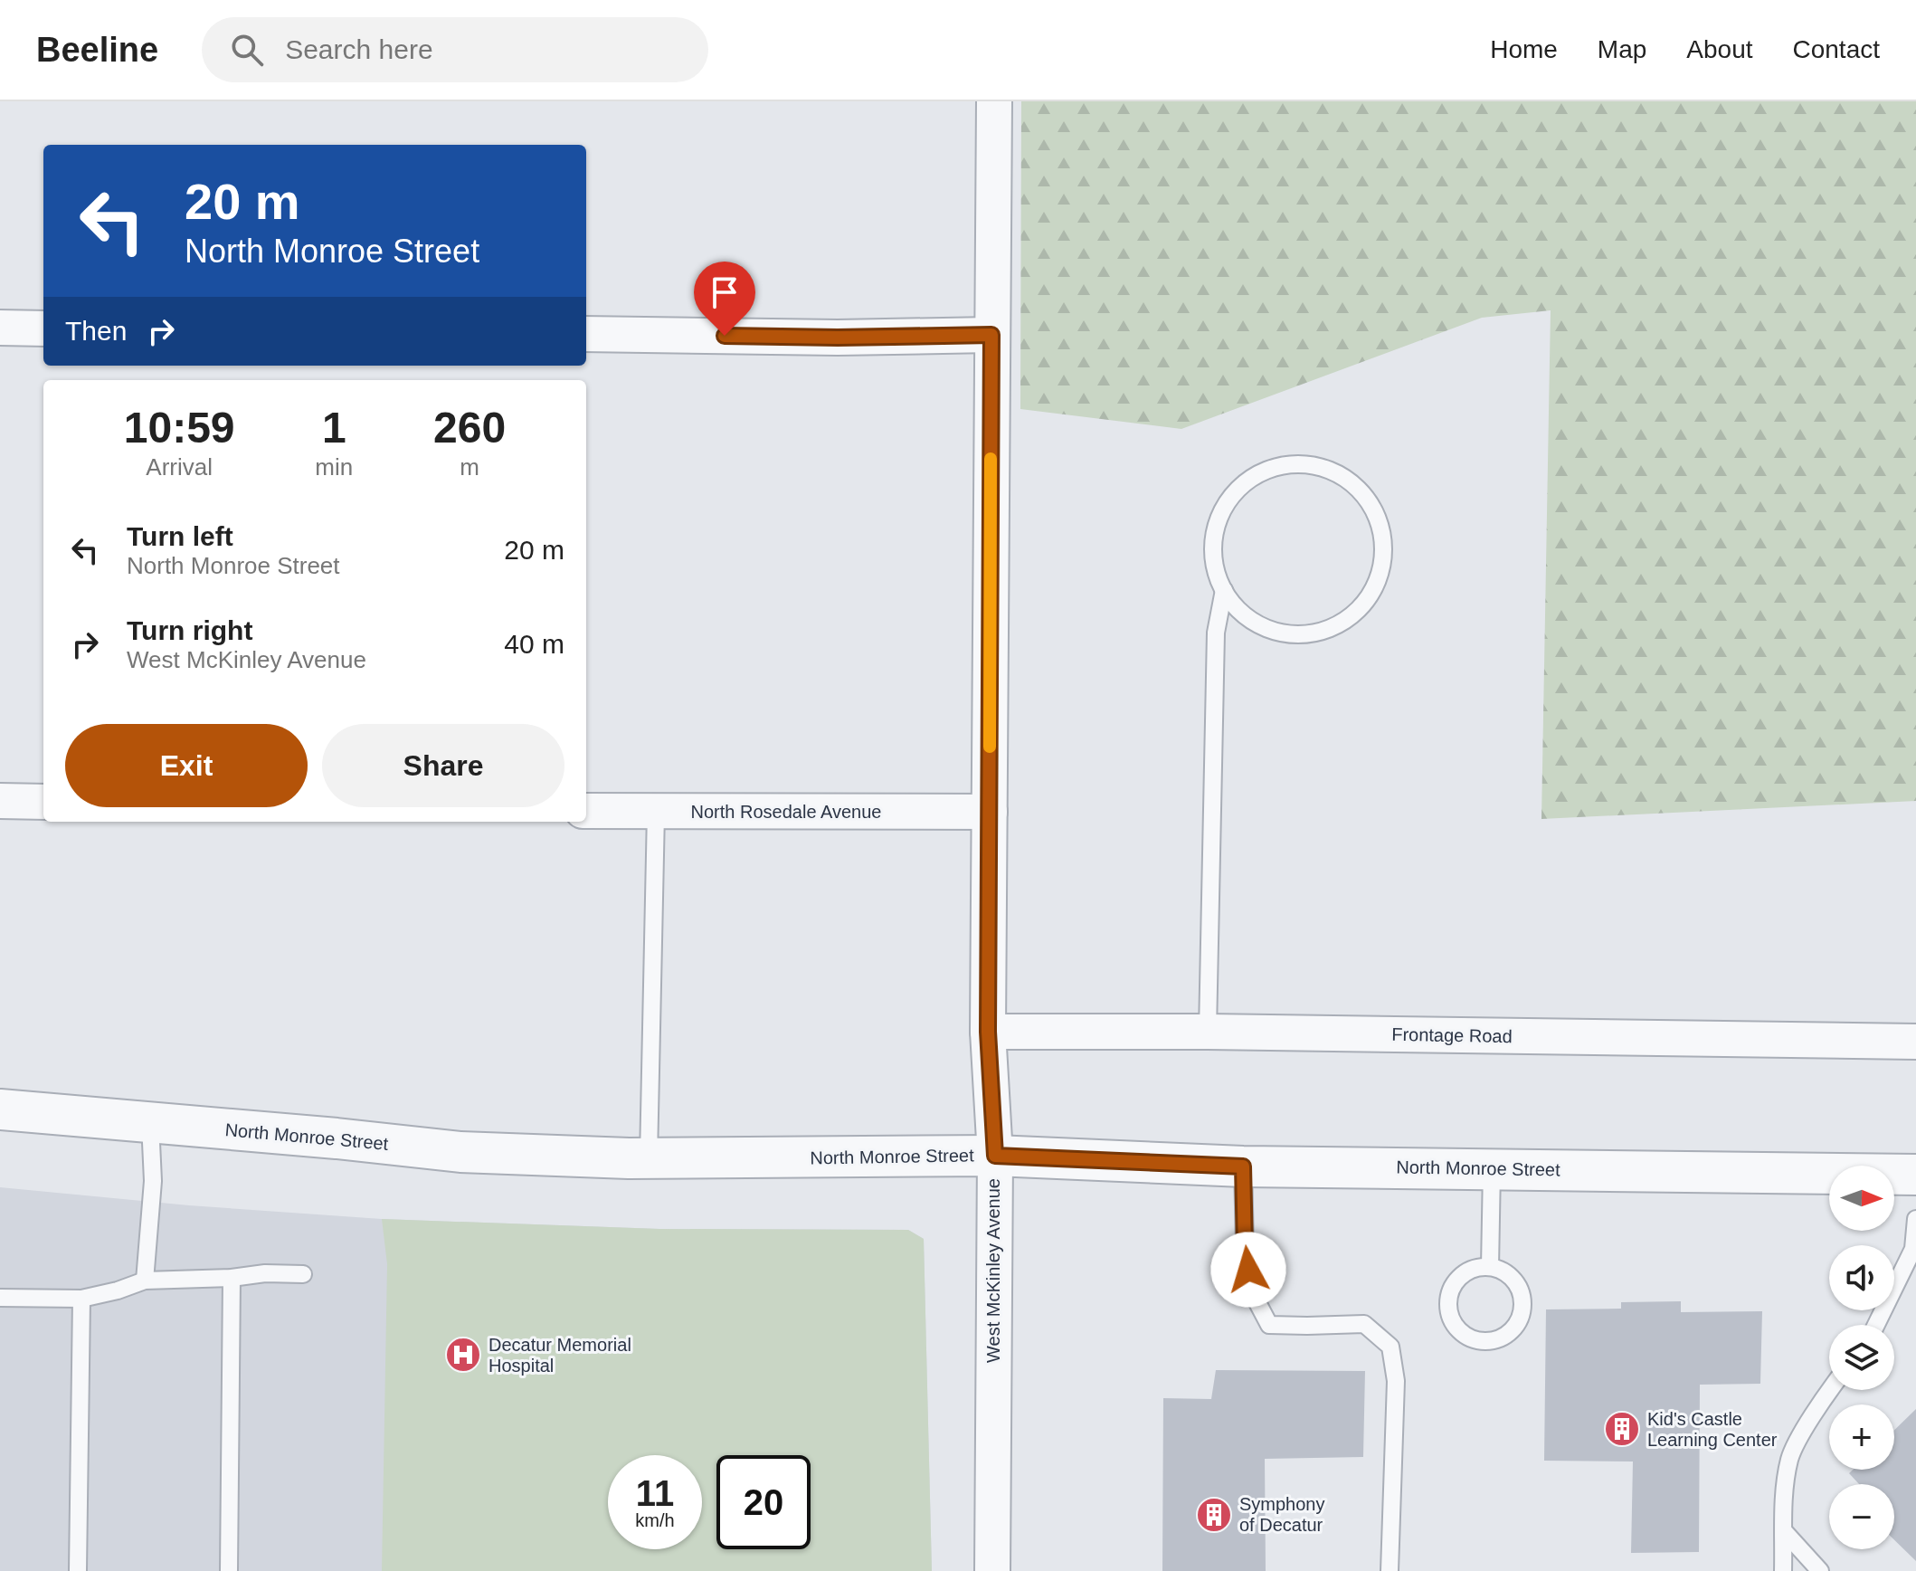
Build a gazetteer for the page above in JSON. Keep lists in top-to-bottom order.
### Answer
{
  "streets": {
    "street": [
      "North Rosedale Avenue",
      "Frontage Road",
      "North Monroe Street",
      "West McKinley Avenue"
    ]
  },
  "crossings": [
    ["North Rosedale Avenue", "West McKinley Avenue"],
    ["Frontage Road", "West McKinley Avenue"],
    ["North Monroe Street", "West McKinley Avenue"]
  ],
  "places": {
    "hospital": ["Decatur Memorial Hospital"],
    "building": ["Kid's Castle Learning Center", "Symphony of Decatur"]
  },
  "north": "right",
  "page": {
    "header": "Beeline",
    "search": "Search here",
    "nav": [
      "Home",
      "Map",
      "About",
      "Contact"
    ],
    "turn": ["20 m", "North Monroe Street"],
    "then": "Then",
    "eta": [
      "10:59",
      "Arrival",
      "1",
      "min",
      "260",
      "m"
    ],
    "list": [
      {
        "name": "Turn left",
        "note": "North Monroe Street",
        "value": "20 m"
      },
      {
        "name": "Turn right",
        "note": "West McKinley Avenue",
        "value": "40 m"
      }
    ],
    "buttons": ["Exit", "Share"],
    "map_buttons": ["+", "−"],
    "speed": "11 km/h",
    "limit": "20"
  }
}
